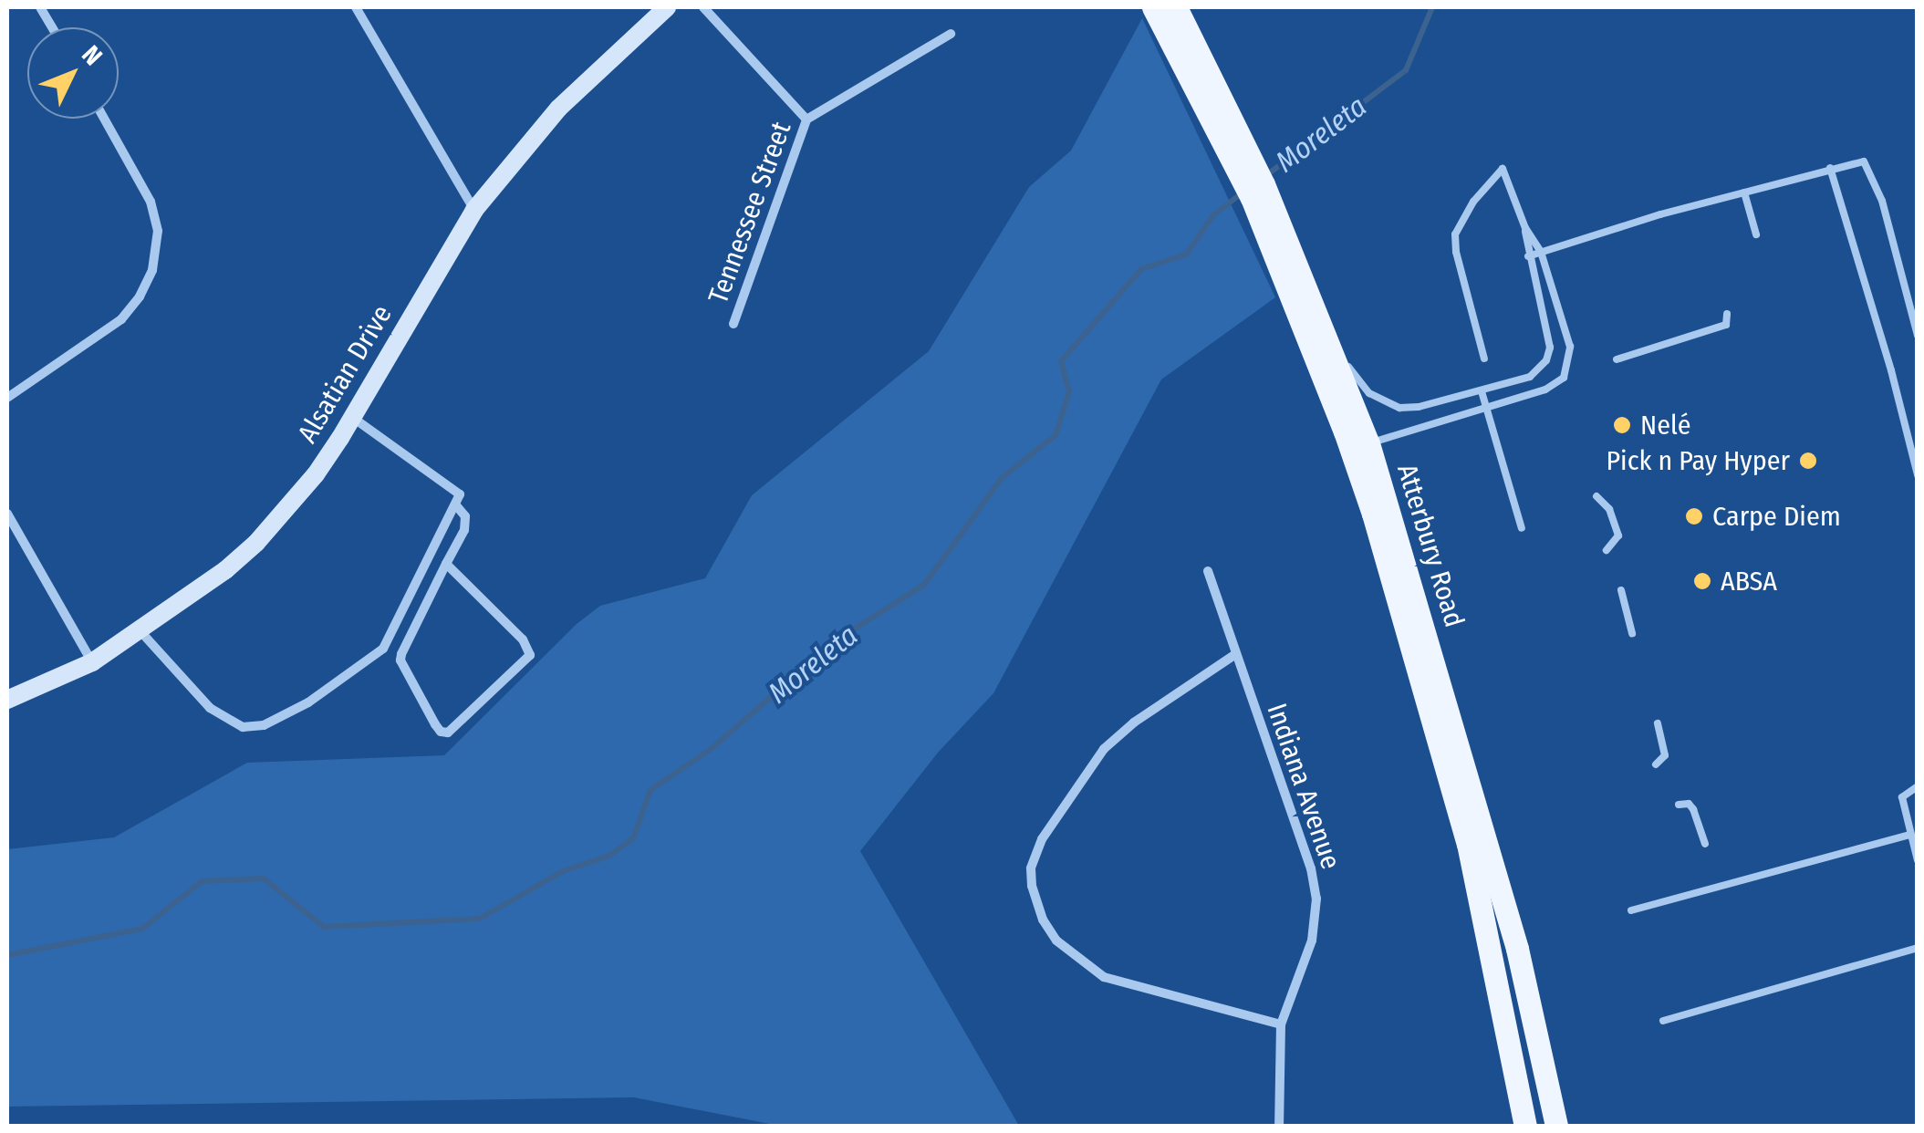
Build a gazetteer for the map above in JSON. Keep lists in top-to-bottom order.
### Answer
{
  "streets": {
    "main road": ["Atterbury Road"],
    "street": ["Tennessee Street", "Alsatian Drive", "Indiana Avenue"]
  },
  "water": ["Moreleta"],
  "places": [
    "Nelé",
    "Pick n Pay Hyper",
    "Carpe Diem",
    "ABSA"
  ],
  "north": "top right"
}
